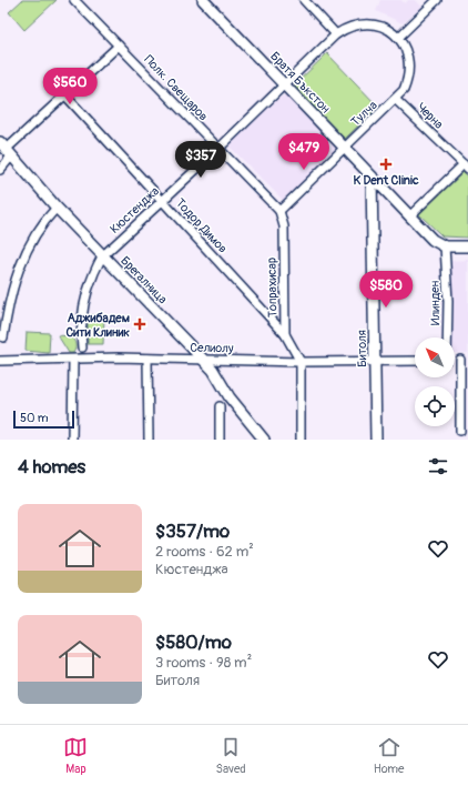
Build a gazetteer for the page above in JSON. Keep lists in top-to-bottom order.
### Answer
{
  "streets": {
    "street": [
      "Братя Бъкстон",
      "Полк. Свещаров",
      "Тулча",
      "Черна",
      "Кюстенджа",
      "Тодор Димов",
      "Брегалница",
      "Топрахисар",
      "Илинден",
      "Селиолу",
      "Битоля"
    ]
  },
  "crossings": [
    ["Братя Бъкстон", "Тулча"],
    ["Братя Бъкстон", "Черна"],
    ["Братя Бъкстон", "Кюстенджа"],
    ["Братя Бъкстон", "Илинден"],
    ["Братя Бъкстон", "Битоля"],
    ["Полк. Свещаров", "Тулча"],
    ["Полк. Свещаров", "Кюстенджа"],
    ["Полк. Свещаров", "Топрахисар"],
    ["Тулча", "Черна"],
    ["Тулча", "Кюстенджа"],
    ["Тулча", "Топрахисар"],
    ["Черна", "Кюстенджа"],
    ["Кюстенджа", "Тодор Димов"],
    ["Кюстенджа", "Брегалница"],
    ["Тодор Димов", "Топрахисар"],
    ["Брегалница", "Селиолу"],
    ["Топрахисар", "Селиолу"],
    ["Селиолу", "Битоля"]
  ],
  "places": {
    "health": ["K Dent Clinic", "Аджибадем Сити Клиник"]
  },
  "scale_bar": "50 m",
  "north": "top left",
  "page": {
    "price": [
      "$560",
      "$479",
      "$357",
      "$580"
    ],
    "scale": "50 m",
    "heading": "4 homes",
    "list": [
      {
        "name": "$357/mo",
        "note": "2 rooms · 62 m² · Кюстенджа"
      },
      {
        "name": "$580/mo",
        "note": "3 rooms · 98 m² · Битоля"
      }
    ],
    "tabs": ["Map", "Saved", "Home"]
  }
}
